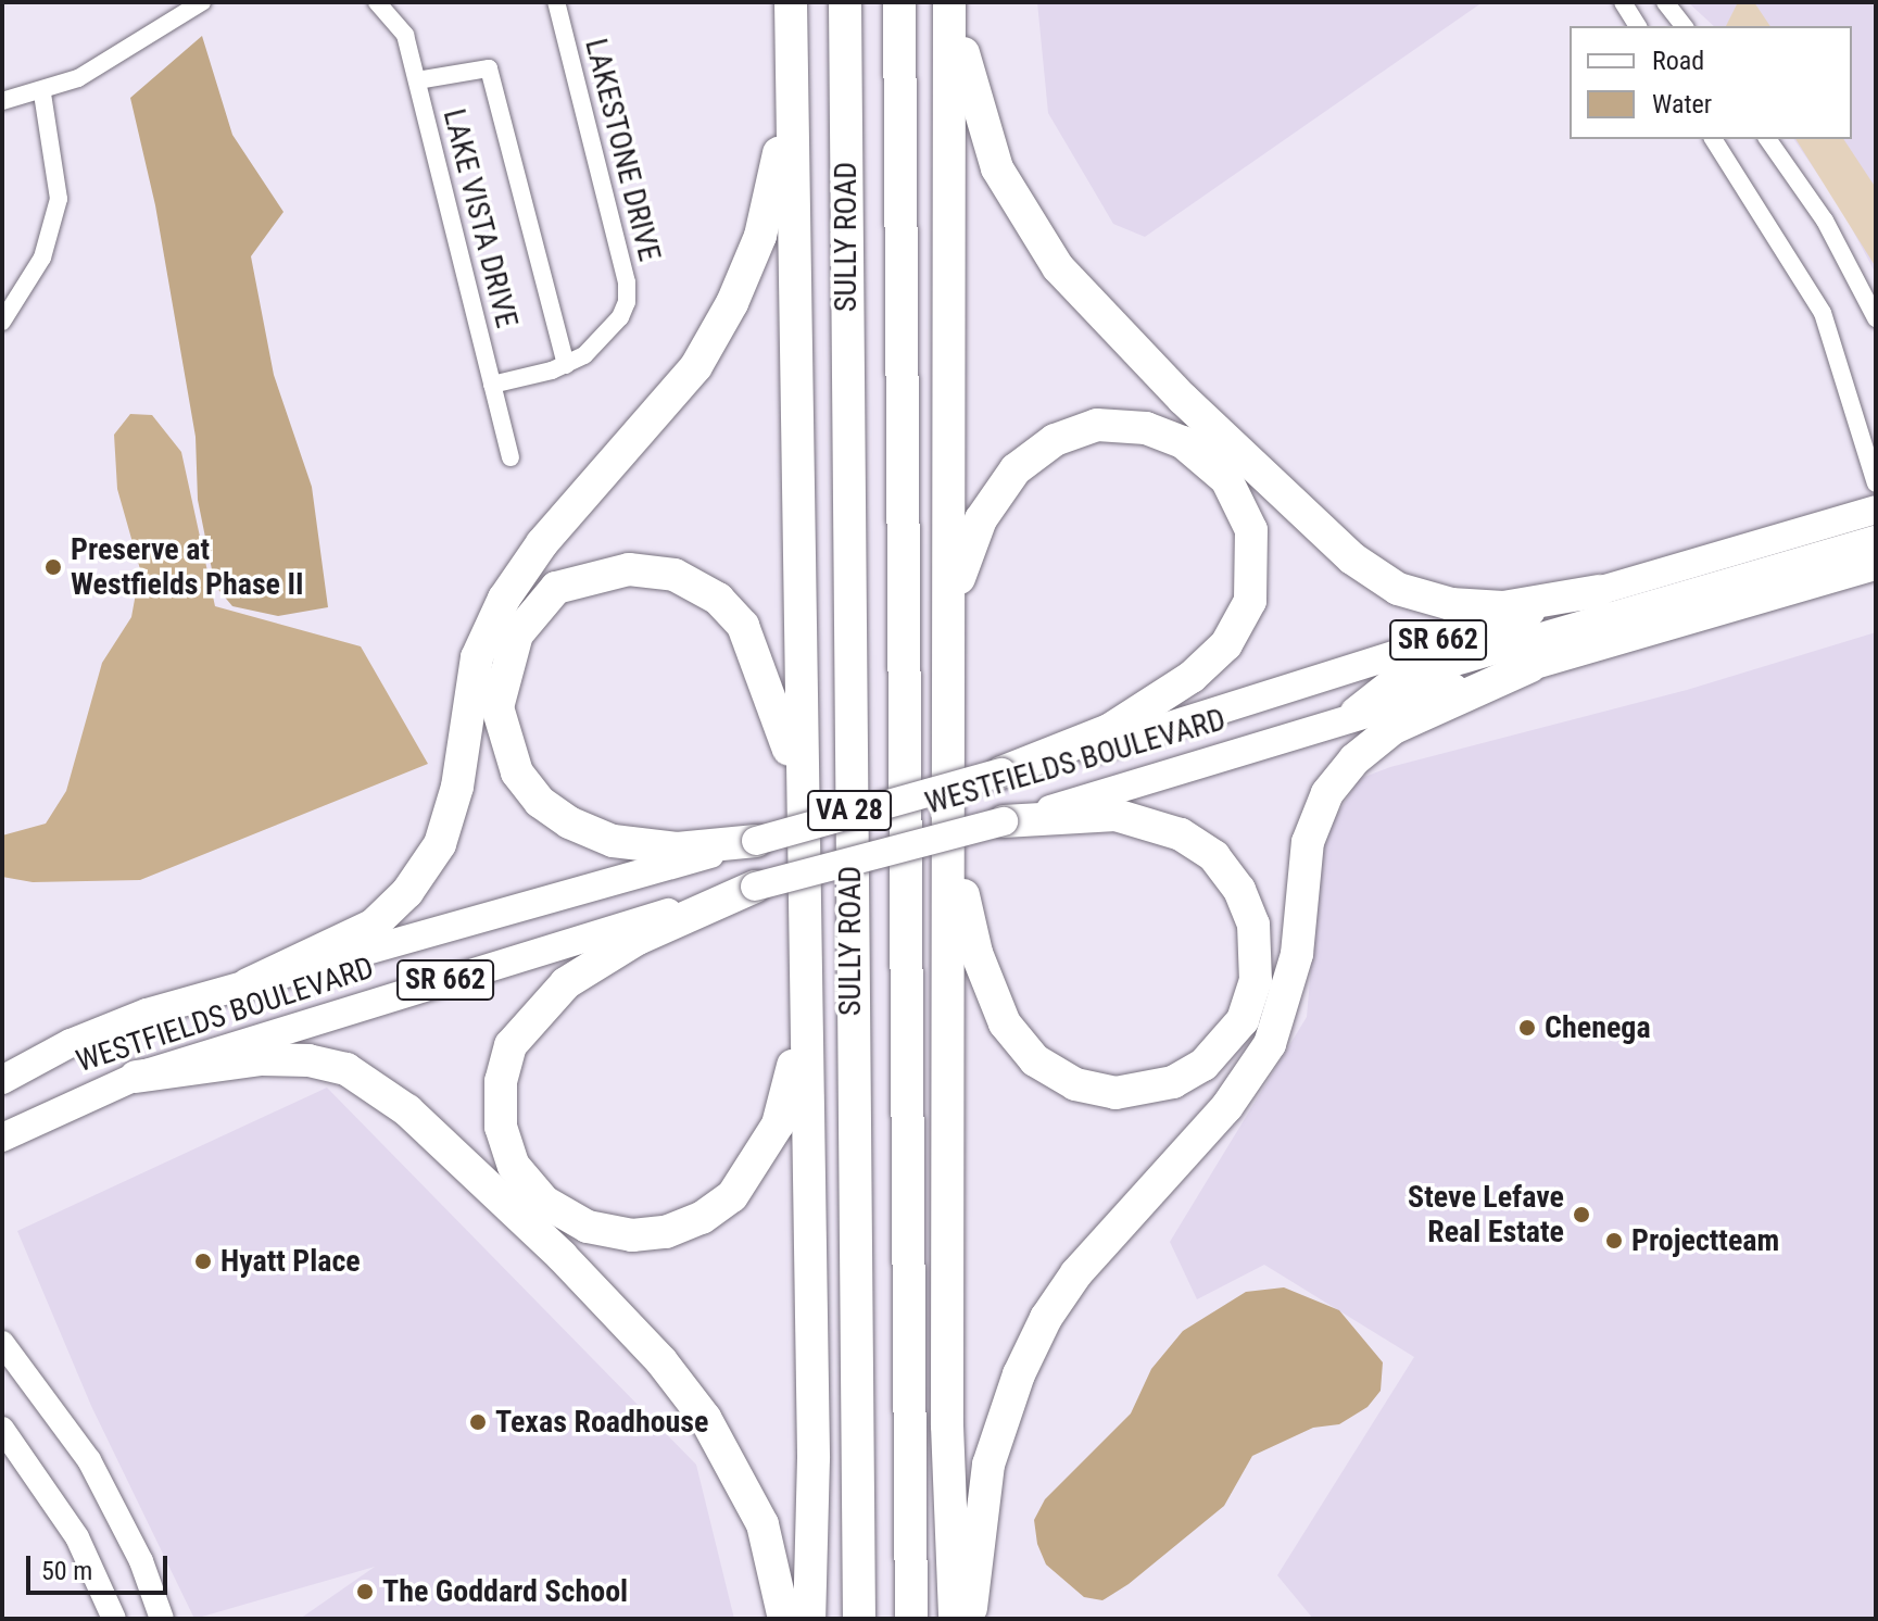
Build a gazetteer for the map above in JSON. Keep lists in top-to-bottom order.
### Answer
{
  "streets": {
    "highway": ["SULLY ROAD", "VA 28"],
    "main road": ["SR 662", "WESTFIELDS BOULEVARD"],
    "street": ["LAKESTONE DRIVE", "LAKE VISTA DRIVE"]
  },
  "crossings": [
    ["LAKESTONE DRIVE", "LAKE VISTA DRIVE"]
  ],
  "places": [
    "Preserve at Westfields Phase II",
    "Chenega",
    "Steve Lefave Real Estate",
    "Projectteam",
    "Hyatt Place",
    "Texas Roadhouse",
    "The Goddard School"
  ],
  "legend": ["Road", "Water"],
  "scale_bar": "50 m"
}
